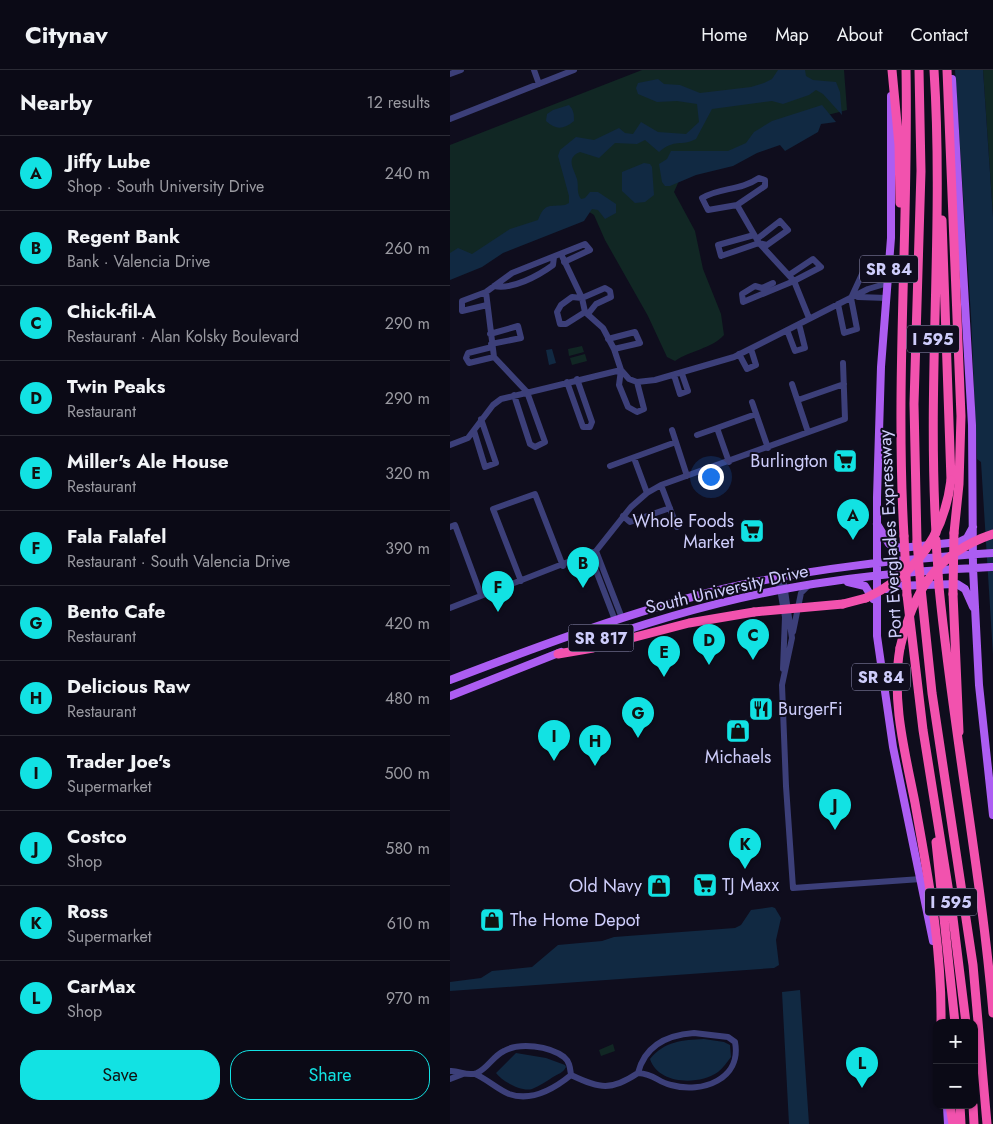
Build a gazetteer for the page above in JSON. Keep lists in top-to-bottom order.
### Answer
{
  "streets": {
    "highway": ["I 595", "Port Everglades Expressway"],
    "main road": ["SR 84", "South University Drive", "SR 817"]
  },
  "crossings": [
    ["SR 84", "South University Drive"]
  ],
  "places": {
    "supermarket": ["Burlington", "Whole Foods Market", "TJ Maxx"],
    "restaurant": ["BurgerFi"],
    "shop": ["Michaels", "Old Navy", "The Home Depot"]
  },
  "page": {
    "header": "Citynav",
    "nav": [
      "Home",
      "Map",
      "About",
      "Contact"
    ],
    "heading": ["Nearby", "12 results"],
    "list": [
      {
        "mark": "A",
        "name": "Jiffy Lube",
        "note": "Shop · South University Drive",
        "value": "240 m"
      },
      {
        "mark": "B",
        "name": "Regent Bank",
        "note": "Bank · Valencia Drive",
        "value": "260 m"
      },
      {
        "mark": "C",
        "name": "Chick-fil-A",
        "note": "Restaurant · Alan Kolsky Boulevard",
        "value": "290 m"
      },
      {
        "mark": "D",
        "name": "Twin Peaks",
        "note": "Restaurant",
        "value": "290 m"
      },
      {
        "mark": "E",
        "name": "Miller's Ale House",
        "note": "Restaurant",
        "value": "320 m"
      },
      {
        "mark": "F",
        "name": "Fala Falafel",
        "note": "Restaurant · South Valencia Drive",
        "value": "390 m"
      },
      {
        "mark": "G",
        "name": "Bento Cafe",
        "note": "Restaurant",
        "value": "420 m"
      },
      {
        "mark": "H",
        "name": "Delicious Raw",
        "note": "Restaurant",
        "value": "480 m"
      },
      {
        "mark": "I",
        "name": "Trader Joe's",
        "note": "Supermarket",
        "value": "500 m"
      },
      {
        "mark": "J",
        "name": "Costco",
        "note": "Shop",
        "value": "580 m"
      },
      {
        "mark": "K",
        "name": "Ross",
        "note": "Supermarket",
        "value": "610 m"
      },
      {
        "mark": "L",
        "name": "CarMax",
        "note": "Shop",
        "value": "970 m"
      }
    ],
    "pins": [
      "A",
      "B",
      "F",
      "C",
      "D",
      "E",
      "G",
      "I",
      "H",
      "J",
      "K",
      "L"
    ],
    "map_buttons": ["+", "−"],
    "buttons": ["Save", "Share"]
  }
}
